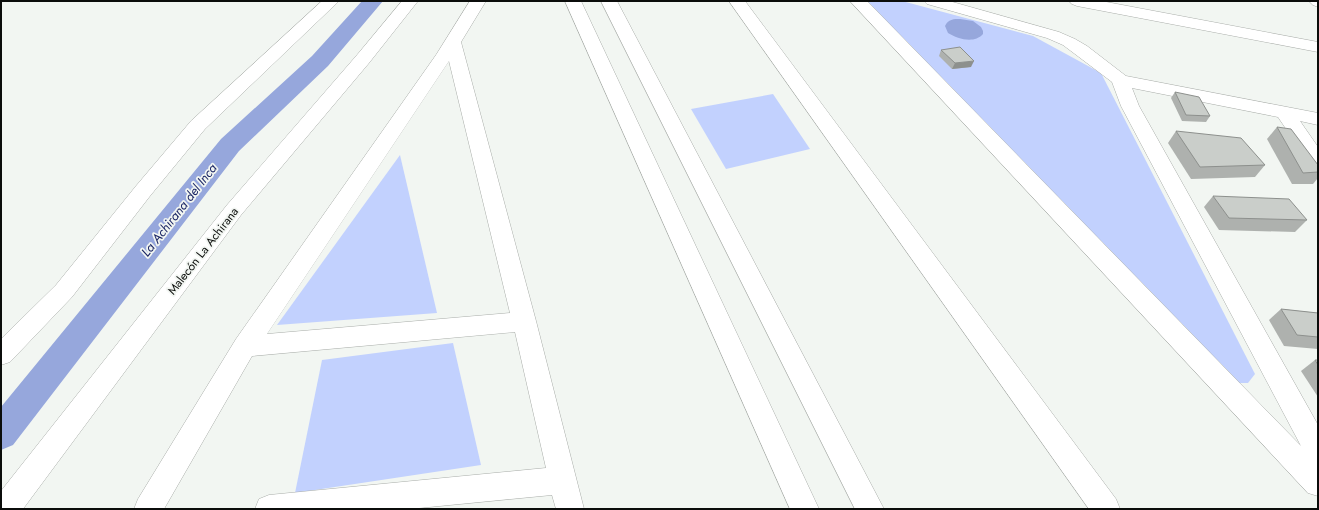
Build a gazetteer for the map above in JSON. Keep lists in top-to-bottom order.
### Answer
{
  "streets": {
    "street": ["Malecón La Achirana"]
  },
  "water": ["La Achirana del Inca"]
}
